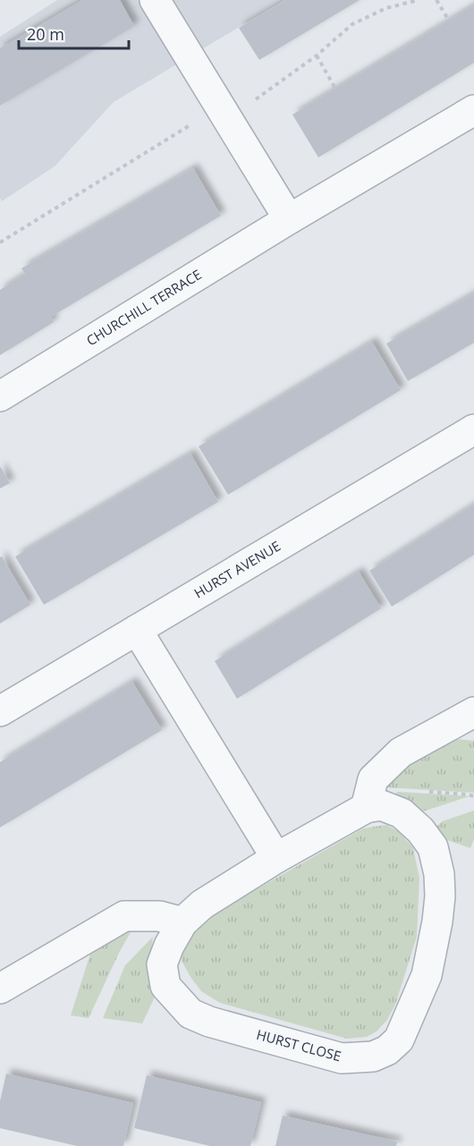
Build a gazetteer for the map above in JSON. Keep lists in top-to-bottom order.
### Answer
{
  "streets": {
    "street": ["CHURCHILL TERRACE", "HURST AVENUE", "HURST CLOSE"]
  },
  "scale_bar": "20 m"
}
